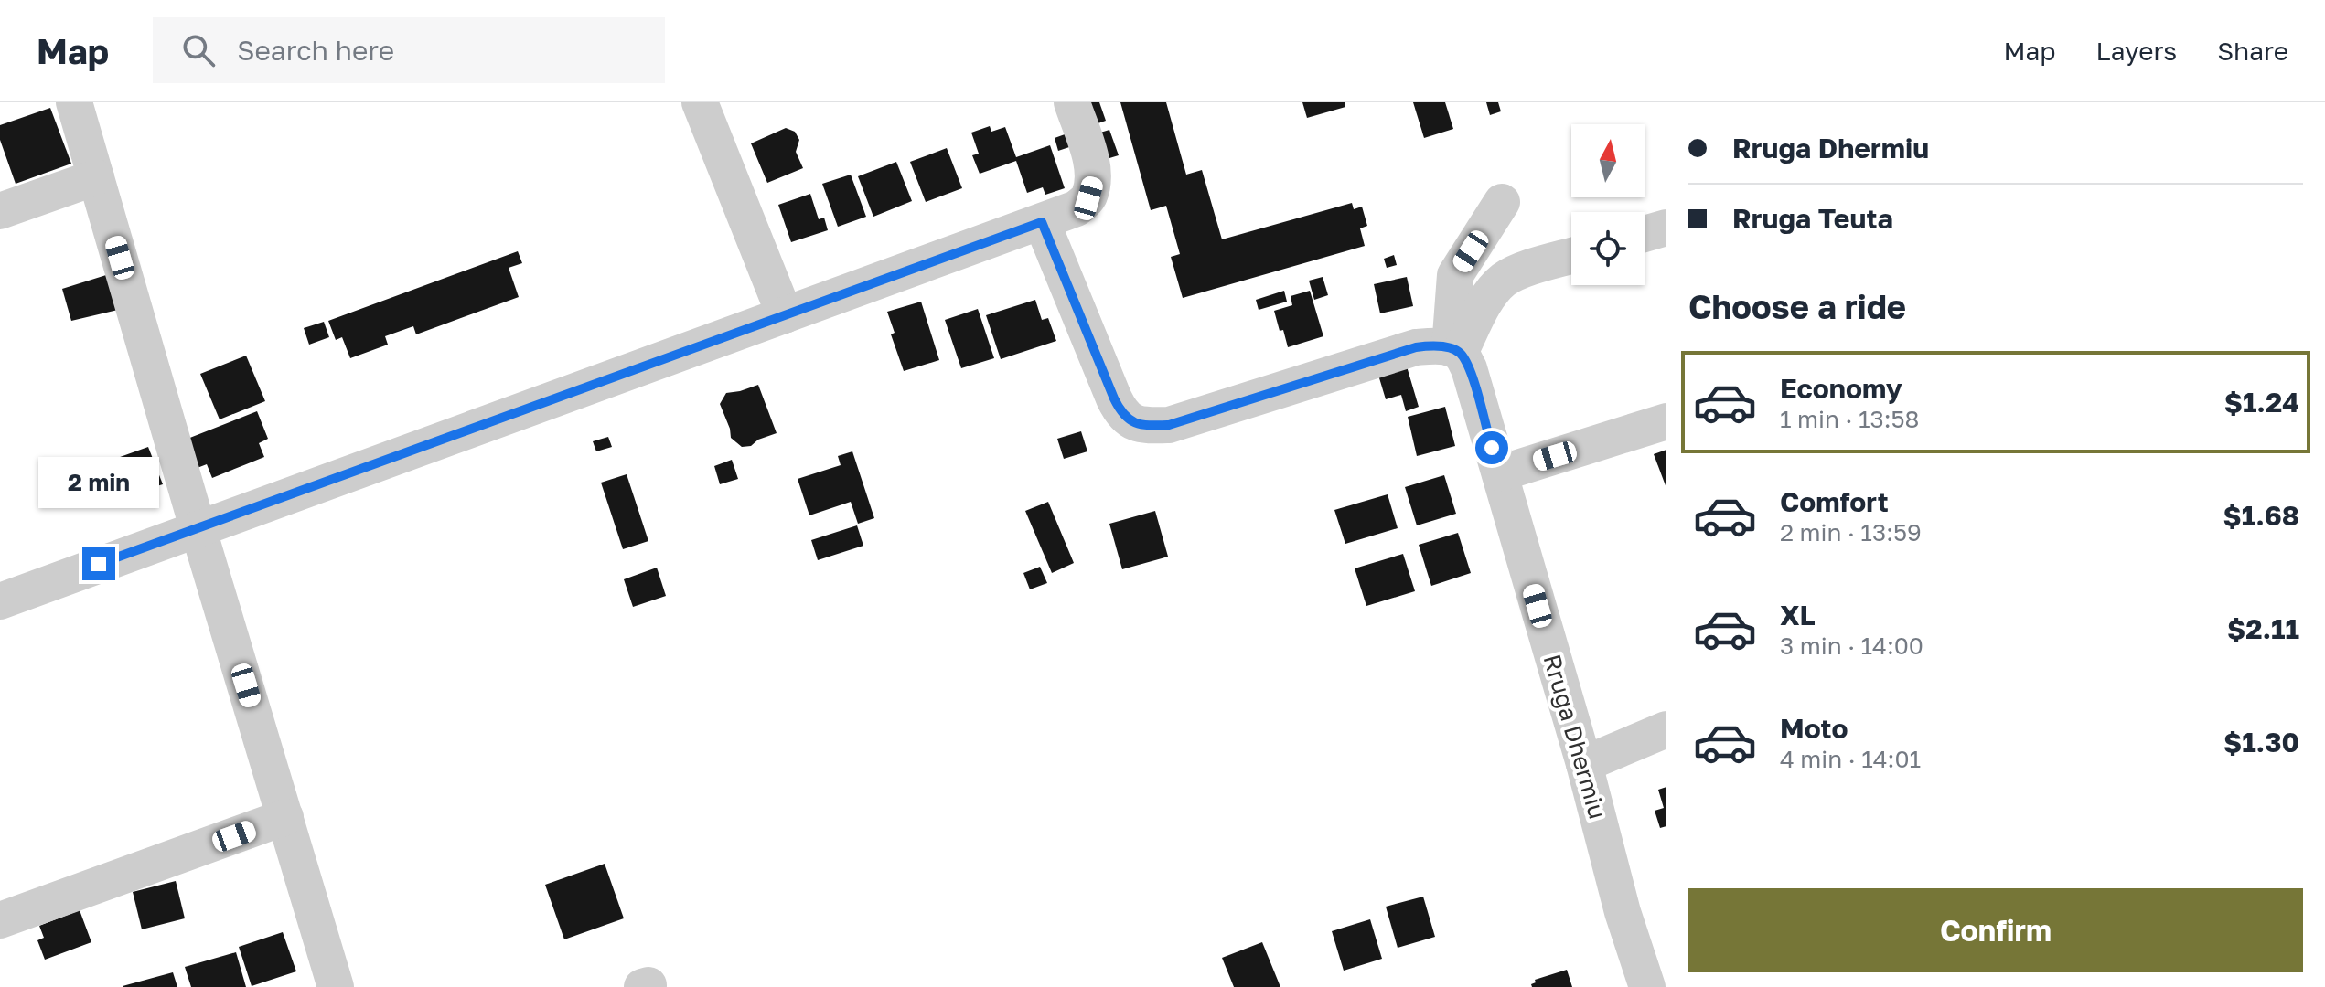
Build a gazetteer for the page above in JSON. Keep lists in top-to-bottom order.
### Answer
{
  "streets": {
    "street": ["Rruga Dhermiu"]
  },
  "north": "top",
  "page": {
    "header": "Map",
    "search": "Search here",
    "nav": ["Map", "Layers", "Share"],
    "banner": ["Rruga Dhermiu", "Rruga Teuta"],
    "heading": "Choose a ride",
    "list": [
      {
        "name": "Economy",
        "note": "1 min · 13:58",
        "value": "$1.24"
      },
      {
        "name": "Comfort",
        "note": "2 min · 13:59",
        "value": "$1.68"
      },
      {
        "name": "XL",
        "note": "3 min · 14:00",
        "value": "$2.11"
      },
      {
        "name": "Moto",
        "note": "4 min · 14:01",
        "value": "$1.30"
      }
    ],
    "bubble": "2 min",
    "buttons": "Confirm"
  }
}
